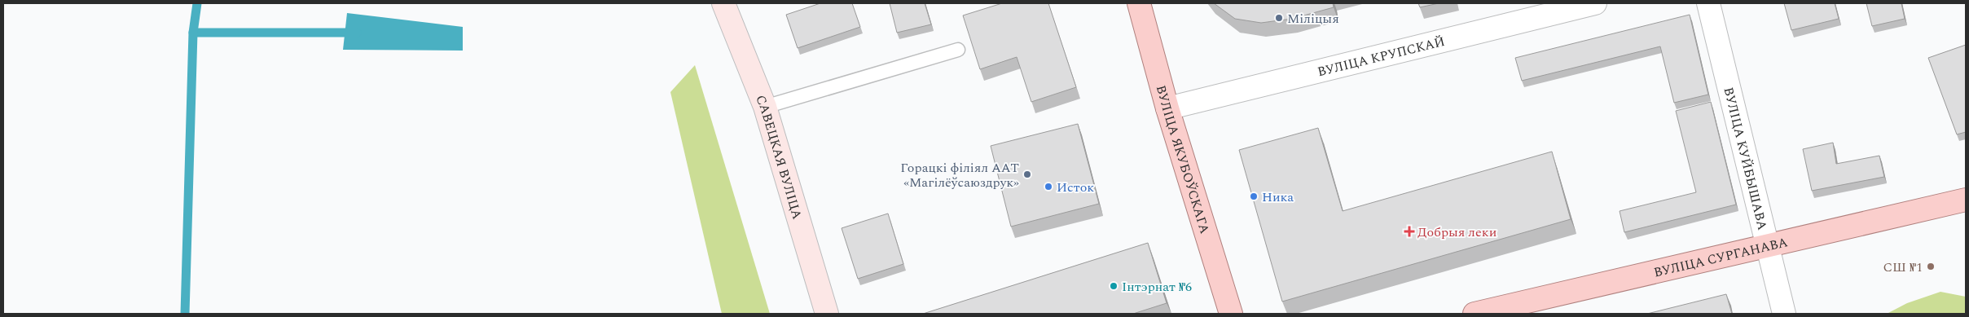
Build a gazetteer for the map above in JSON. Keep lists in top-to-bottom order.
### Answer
{
  "streets": {
    "main road": ["САВЕЦКАЯ ВУЛІЦА", "ВУЛІЦА ЯКУБОЎСКАГА", "ВУЛІЦА СУРГАНАВА"],
    "street": ["ВУЛІЦА КРУПСКАЙ", "ВУЛІЦА КУЙБЫШАВА"]
  },
  "crossings": [
    ["ВУЛІЦА КРУПСКАЙ", "ВУЛІЦА ЯКУБОЎСКАГА"],
    ["ВУЛІЦА КУЙБЫШАВА", "ВУЛІЦА СУРГАНАВА"]
  ],
  "places": {
    "other": [
      "Міліцыя",
      "Горацкі філіял ААТ «Магілёўсаюздрук»",
      "Исток",
      "Ника",
      "СШ №1",
      "Інтэрнат №6"
    ],
    "health": ["Добрыя леки"]
  }
}
